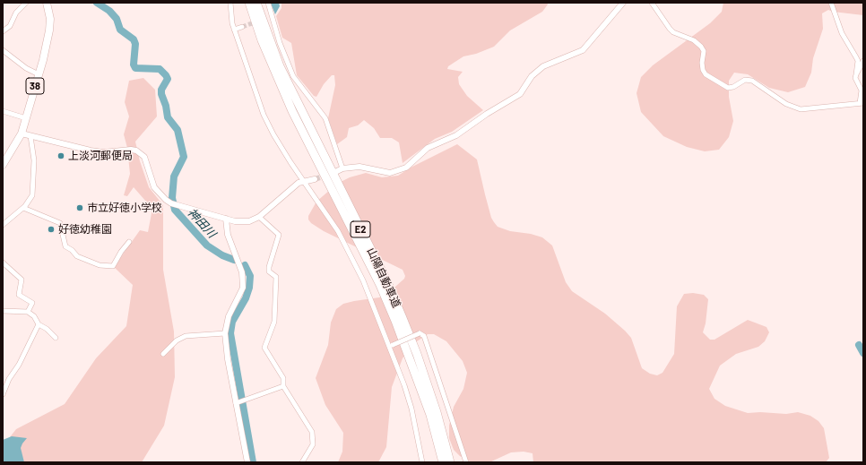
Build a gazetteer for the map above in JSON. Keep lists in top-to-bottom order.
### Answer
{
  "streets": {
    "highway": ["E2", "山陽自動車道"],
    "main road": ["38"]
  },
  "water": ["神田川"],
  "places": ["上淡河郵便局", "市立好徳小学校", "好徳幼稚園"]
}
